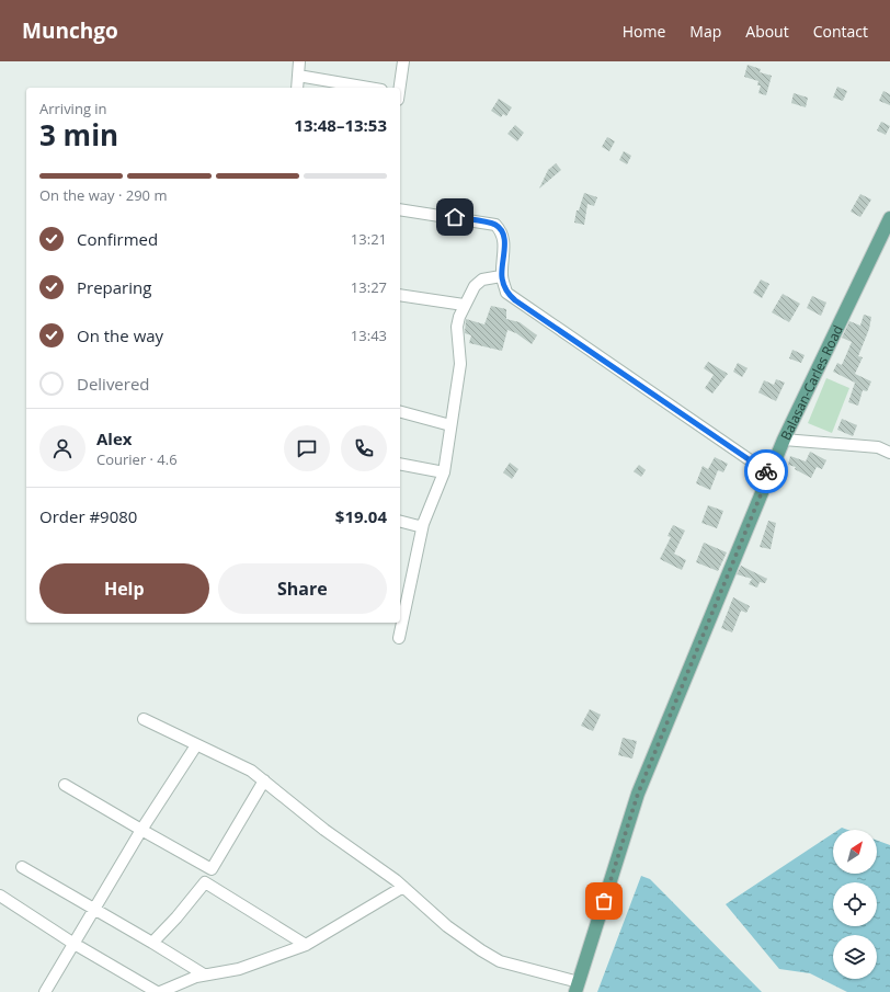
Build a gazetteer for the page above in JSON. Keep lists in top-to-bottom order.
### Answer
{
  "streets": {
    "main road": ["Balasan-Carles Road"]
  },
  "north": "top right",
  "page": {
    "header": "Munchgo",
    "nav": [
      "Home",
      "Map",
      "About",
      "Contact"
    ],
    "heading": ["3 min", "Arriving in", "13:48–13:53"],
    "panel": [
      "Alex",
      "Courier · 4.6",
      "Order #9080",
      "$19.04"
    ],
    "bar": "On the way · 290 m",
    "list": [
      ["Confirmed", "13:21"],
      ["Preparing", "13:27"],
      ["On the way", "13:43"],
      "Delivered"
    ],
    "buttons": ["Help", "Share"]
  }
}
